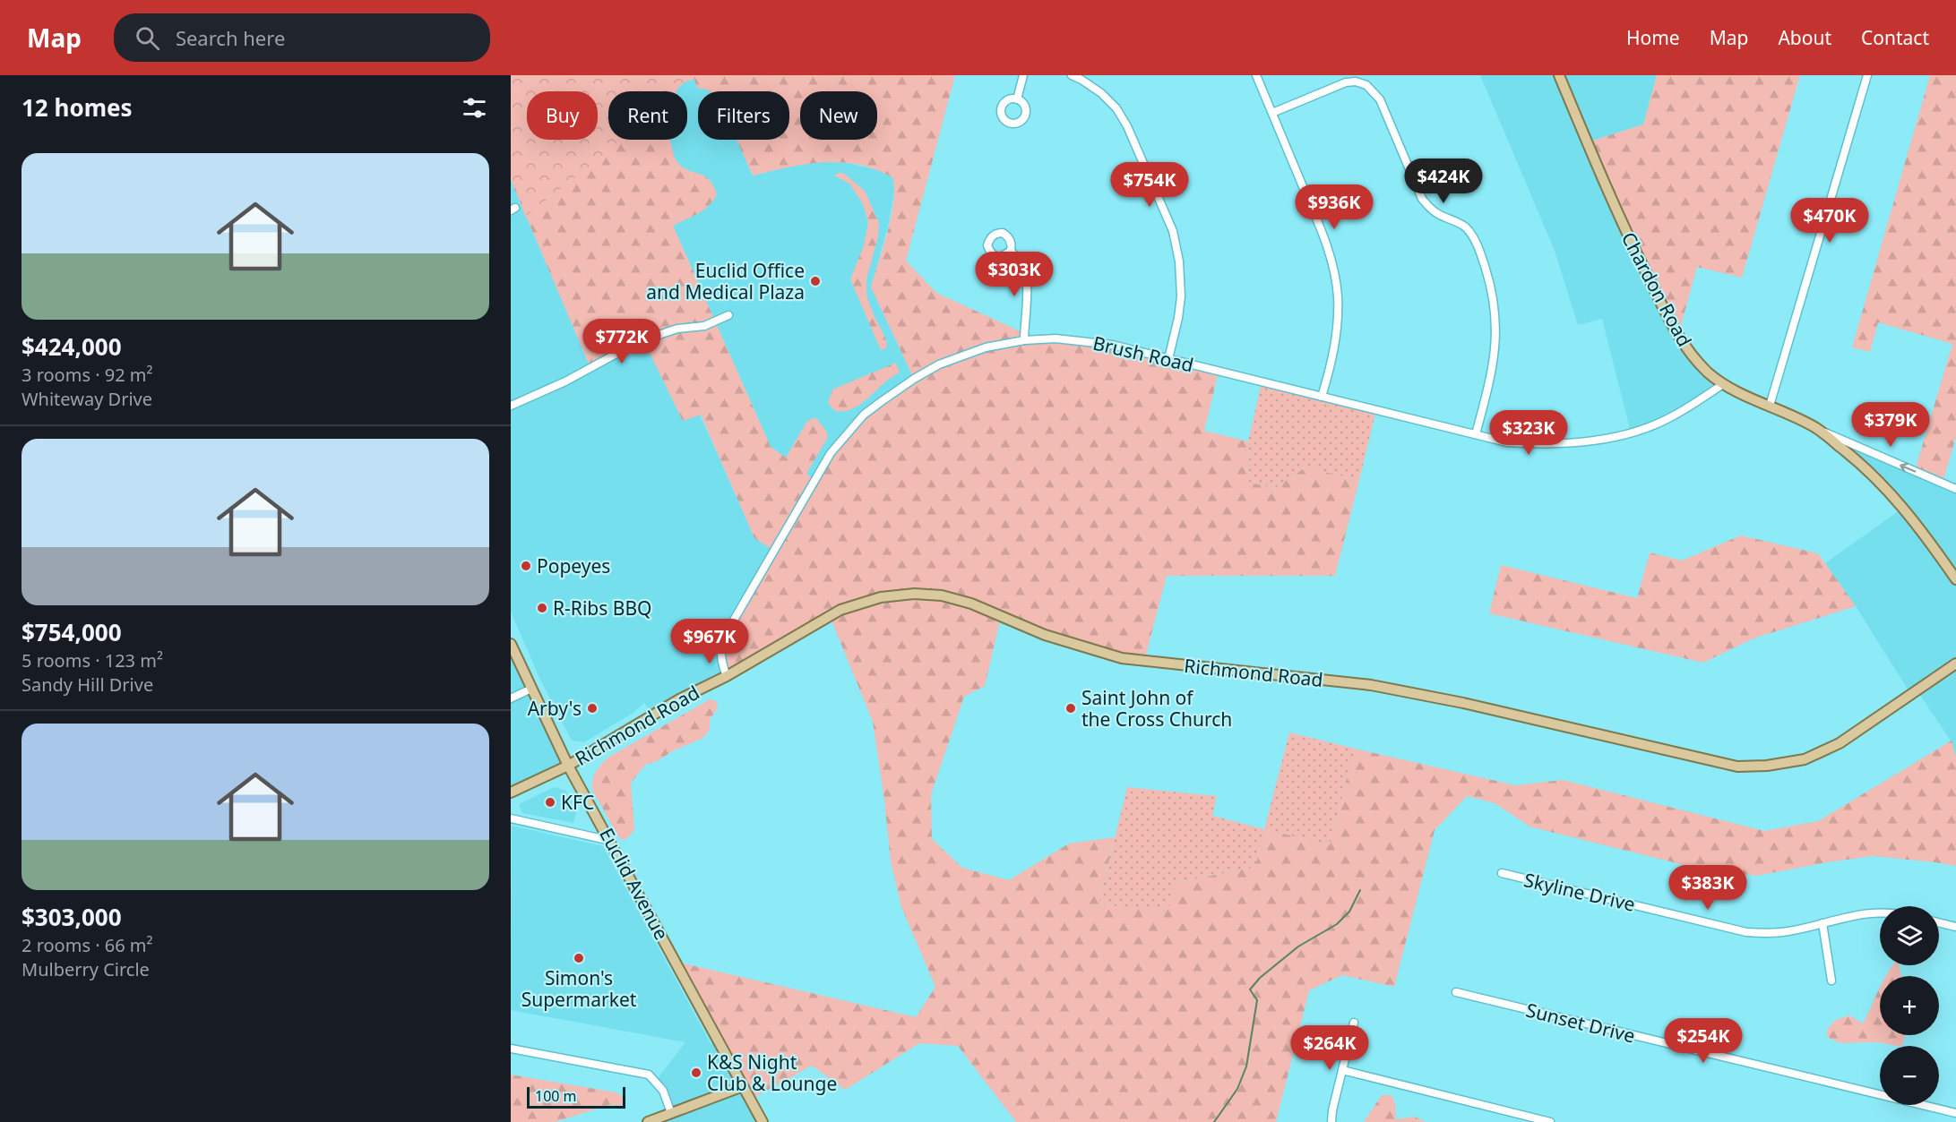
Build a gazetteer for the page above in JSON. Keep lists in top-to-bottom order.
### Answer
{
  "streets": {
    "main road": ["Chardon Road", "Richmond Road", "Euclid Avenue"],
    "street": ["Brush Road", "Skyline Drive", "Sunset Drive"]
  },
  "crossings": [
    ["Chardon Road", "Brush Road"],
    ["Brush Road", "Richmond Road"],
    ["Richmond Road", "Euclid Avenue"]
  ],
  "places": [
    "Euclid Office and Medical Plaza",
    "Popeyes",
    "R-Ribs BBQ",
    "Arby's",
    "Saint John of the Cross Church",
    "KFC",
    "Simon's Supermarket",
    "K&S Night Club & Lounge"
  ],
  "scale_bar": "100 m",
  "page": {
    "header": "Map",
    "search": "Search here",
    "nav": [
      "Home",
      "Map",
      "About",
      "Contact"
    ],
    "heading": "12 homes",
    "chip": [
      "Buy",
      "Rent",
      "Filters",
      "New"
    ],
    "list": [
      {
        "name": "$424,000",
        "note": "3 rooms · 92 m² · Whiteway Drive"
      },
      {
        "name": "$754,000",
        "note": "5 rooms · 123 m² · Sandy Hill Drive"
      },
      {
        "name": "$303,000",
        "note": "2 rooms · 66 m² · Mulberry Circle"
      }
    ],
    "price": [
      "$424K",
      "$754K",
      "$936K",
      "$470K",
      "$303K",
      "$772K",
      "$379K",
      "$323K",
      "$967K",
      "$383K",
      "$254K",
      "$264K"
    ],
    "map_buttons": ["+", "−"],
    "scale": "100 m"
  }
}
